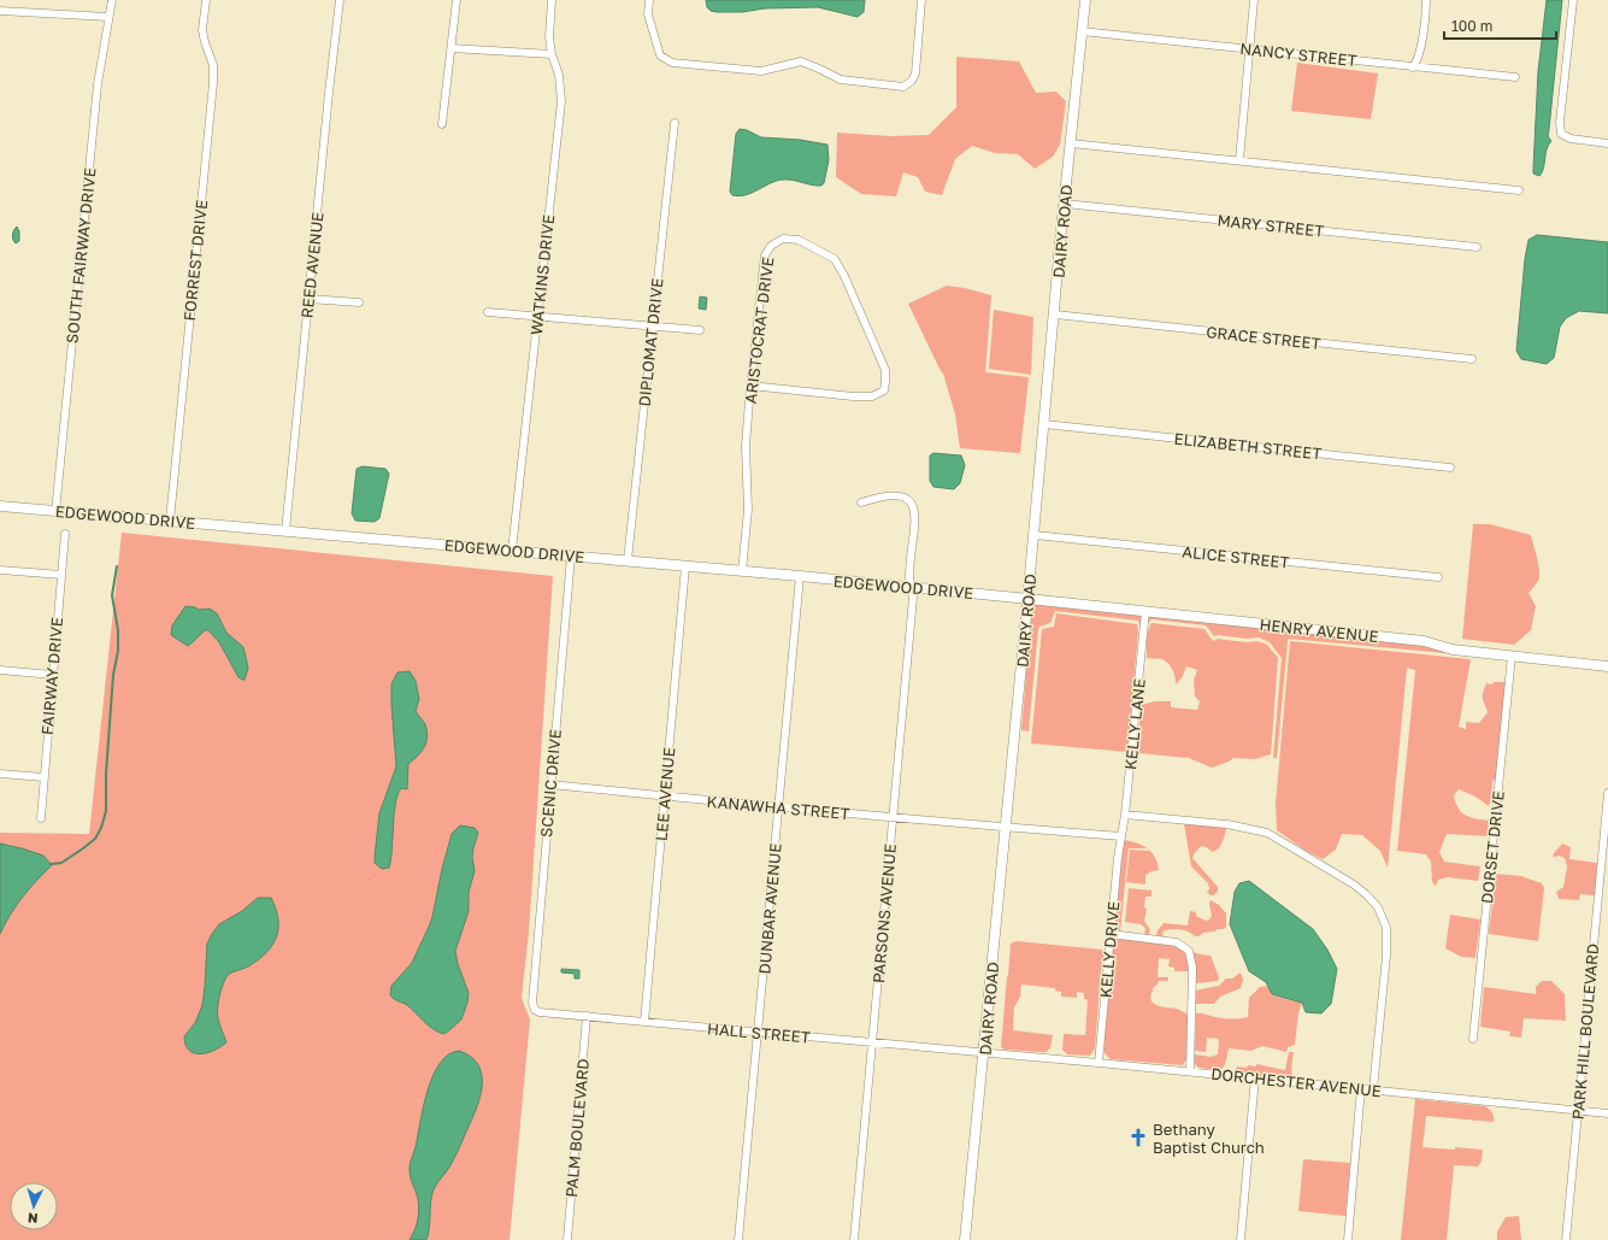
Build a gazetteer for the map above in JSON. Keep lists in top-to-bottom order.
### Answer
{
  "streets": {
    "street": [
      "NANCY STREET",
      "MARY STREET",
      "DAIRY ROAD",
      "SOUTH FAIRWAY DRIVE",
      "FORREST DRIVE",
      "REED AVENUE",
      "WATKINS DRIVE",
      "ARISTOCRAT DRIVE",
      "GRACE STREET",
      "DIPLOMAT DRIVE",
      "ELIZABETH STREET",
      "EDGEWOOD DRIVE",
      "ALICE STREET",
      "HENRY AVENUE",
      "FAIRWAY DRIVE",
      "KELLY LANE",
      "SCENIC DRIVE",
      "LEE AVENUE",
      "KANAWHA STREET",
      "DORSET DRIVE",
      "DUNBAR AVENUE",
      "PARSONS AVENUE",
      "KELLY DRIVE",
      "PARK HILL BOULEVARD",
      "HALL STREET",
      "DORCHESTER AVENUE",
      "PALM BOULEVARD"
    ]
  },
  "crossings": [
    ["NANCY STREET", "DAIRY ROAD"],
    ["MARY STREET", "DAIRY ROAD"],
    ["DAIRY ROAD", "GRACE STREET"],
    ["DAIRY ROAD", "ELIZABETH STREET"],
    ["DAIRY ROAD", "EDGEWOOD DRIVE"],
    ["DAIRY ROAD", "ALICE STREET"],
    ["DAIRY ROAD", "HENRY AVENUE"],
    ["DAIRY ROAD", "KANAWHA STREET"],
    ["DAIRY ROAD", "HALL STREET"],
    ["DAIRY ROAD", "DORCHESTER AVENUE"],
    ["SOUTH FAIRWAY DRIVE", "EDGEWOOD DRIVE"],
    ["FORREST DRIVE", "EDGEWOOD DRIVE"],
    ["REED AVENUE", "EDGEWOOD DRIVE"],
    ["WATKINS DRIVE", "EDGEWOOD DRIVE"],
    ["ARISTOCRAT DRIVE", "EDGEWOOD DRIVE"],
    ["DIPLOMAT DRIVE", "EDGEWOOD DRIVE"],
    ["EDGEWOOD DRIVE", "HENRY AVENUE"],
    ["EDGEWOOD DRIVE", "SCENIC DRIVE"],
    ["EDGEWOOD DRIVE", "LEE AVENUE"],
    ["EDGEWOOD DRIVE", "DUNBAR AVENUE"],
    ["EDGEWOOD DRIVE", "PARSONS AVENUE"],
    ["HENRY AVENUE", "KELLY LANE"],
    ["HENRY AVENUE", "DORSET DRIVE"],
    ["KELLY LANE", "KANAWHA STREET"],
    ["KELLY LANE", "KELLY DRIVE"],
    ["SCENIC DRIVE", "KANAWHA STREET"],
    ["SCENIC DRIVE", "HALL STREET"],
    ["LEE AVENUE", "KANAWHA STREET"],
    ["LEE AVENUE", "HALL STREET"],
    ["KANAWHA STREET", "DUNBAR AVENUE"],
    ["KANAWHA STREET", "PARSONS AVENUE"],
    ["KANAWHA STREET", "KELLY DRIVE"],
    ["DUNBAR AVENUE", "HALL STREET"],
    ["PARSONS AVENUE", "HALL STREET"],
    ["KELLY DRIVE", "DORCHESTER AVENUE"],
    ["PARK HILL BOULEVARD", "DORCHESTER AVENUE"],
    ["HALL STREET", "DORCHESTER AVENUE"],
    ["HALL STREET", "PALM BOULEVARD"]
  ],
  "places": {
    "church": ["Bethany Baptist Church"]
  },
  "scale_bar": "100 m",
  "north": "bottom"
}
